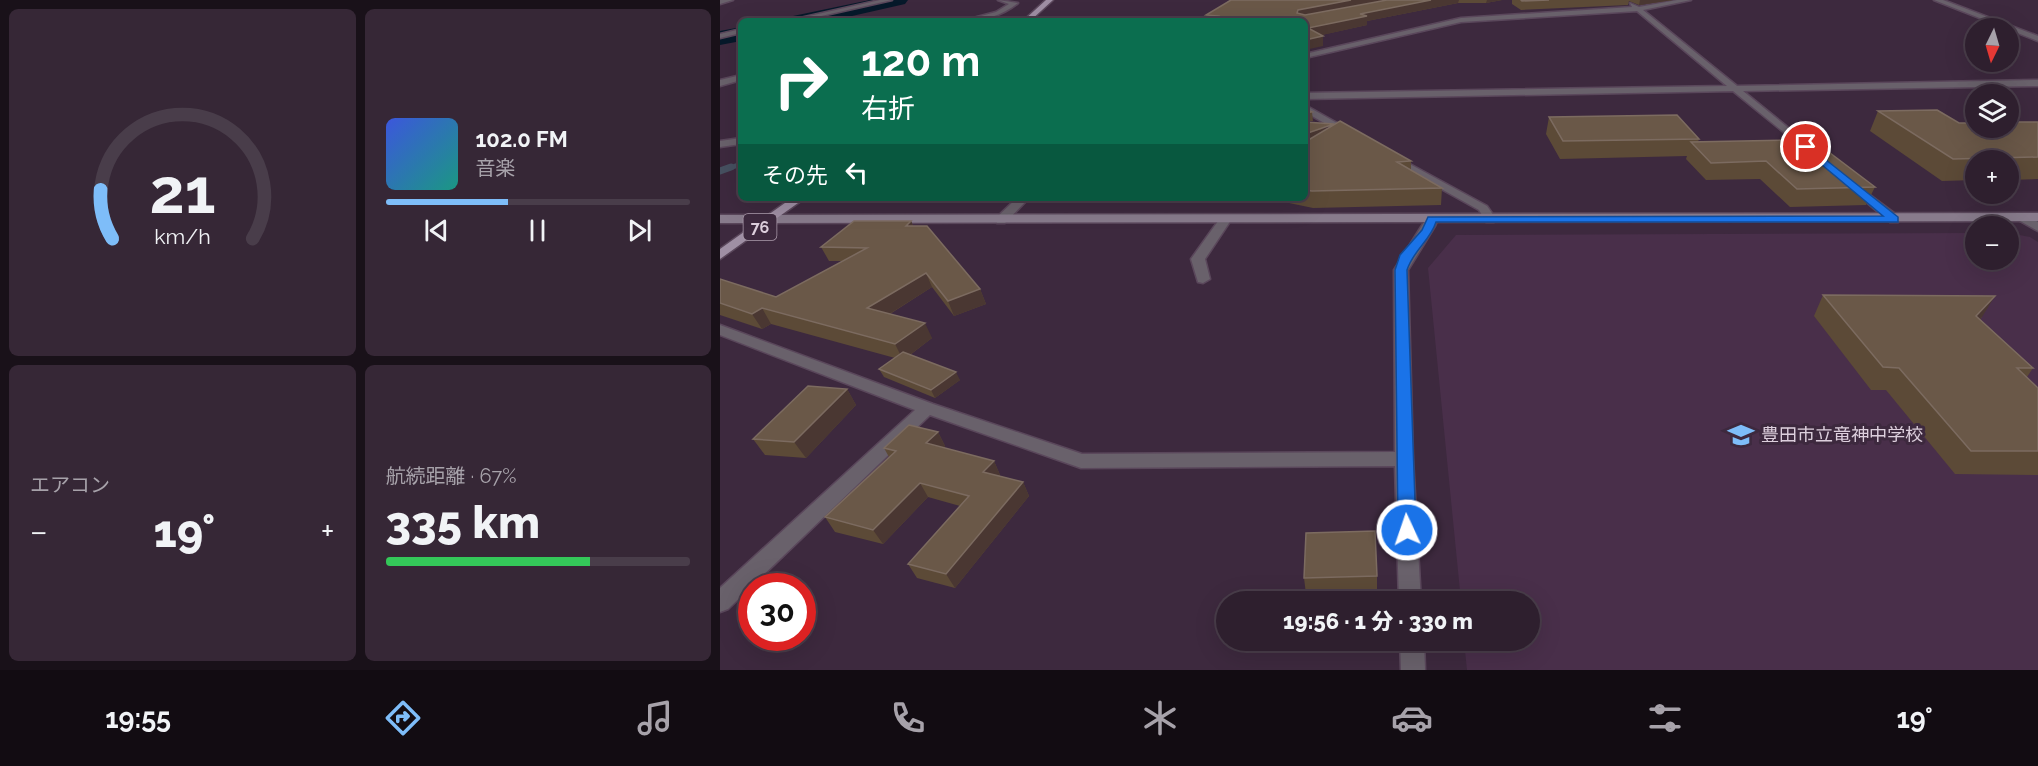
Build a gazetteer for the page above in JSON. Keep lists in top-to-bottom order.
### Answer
{
  "streets": {
    "main road": ["76"]
  },
  "places": {
    "school or university": ["豊田市立竜神中学校"]
  },
  "north": "bottom",
  "page": {
    "map_buttons": ["+", "−"],
    "turn": ["120 m", "右折"],
    "song": ["102.0 FM", "音楽"],
    "then": "その先",
    "tile": [
      "エアコン",
      ["航続距離 · 67%", "335 km"]
    ],
    "heat": ["−", "19°", "+"],
    "limit": "30",
    "trip": "19:56 · 1 分 · 330 m",
    "tabs": ["19:55", "19°"],
    "gauge": ["21", "km/h"]
  }
}
